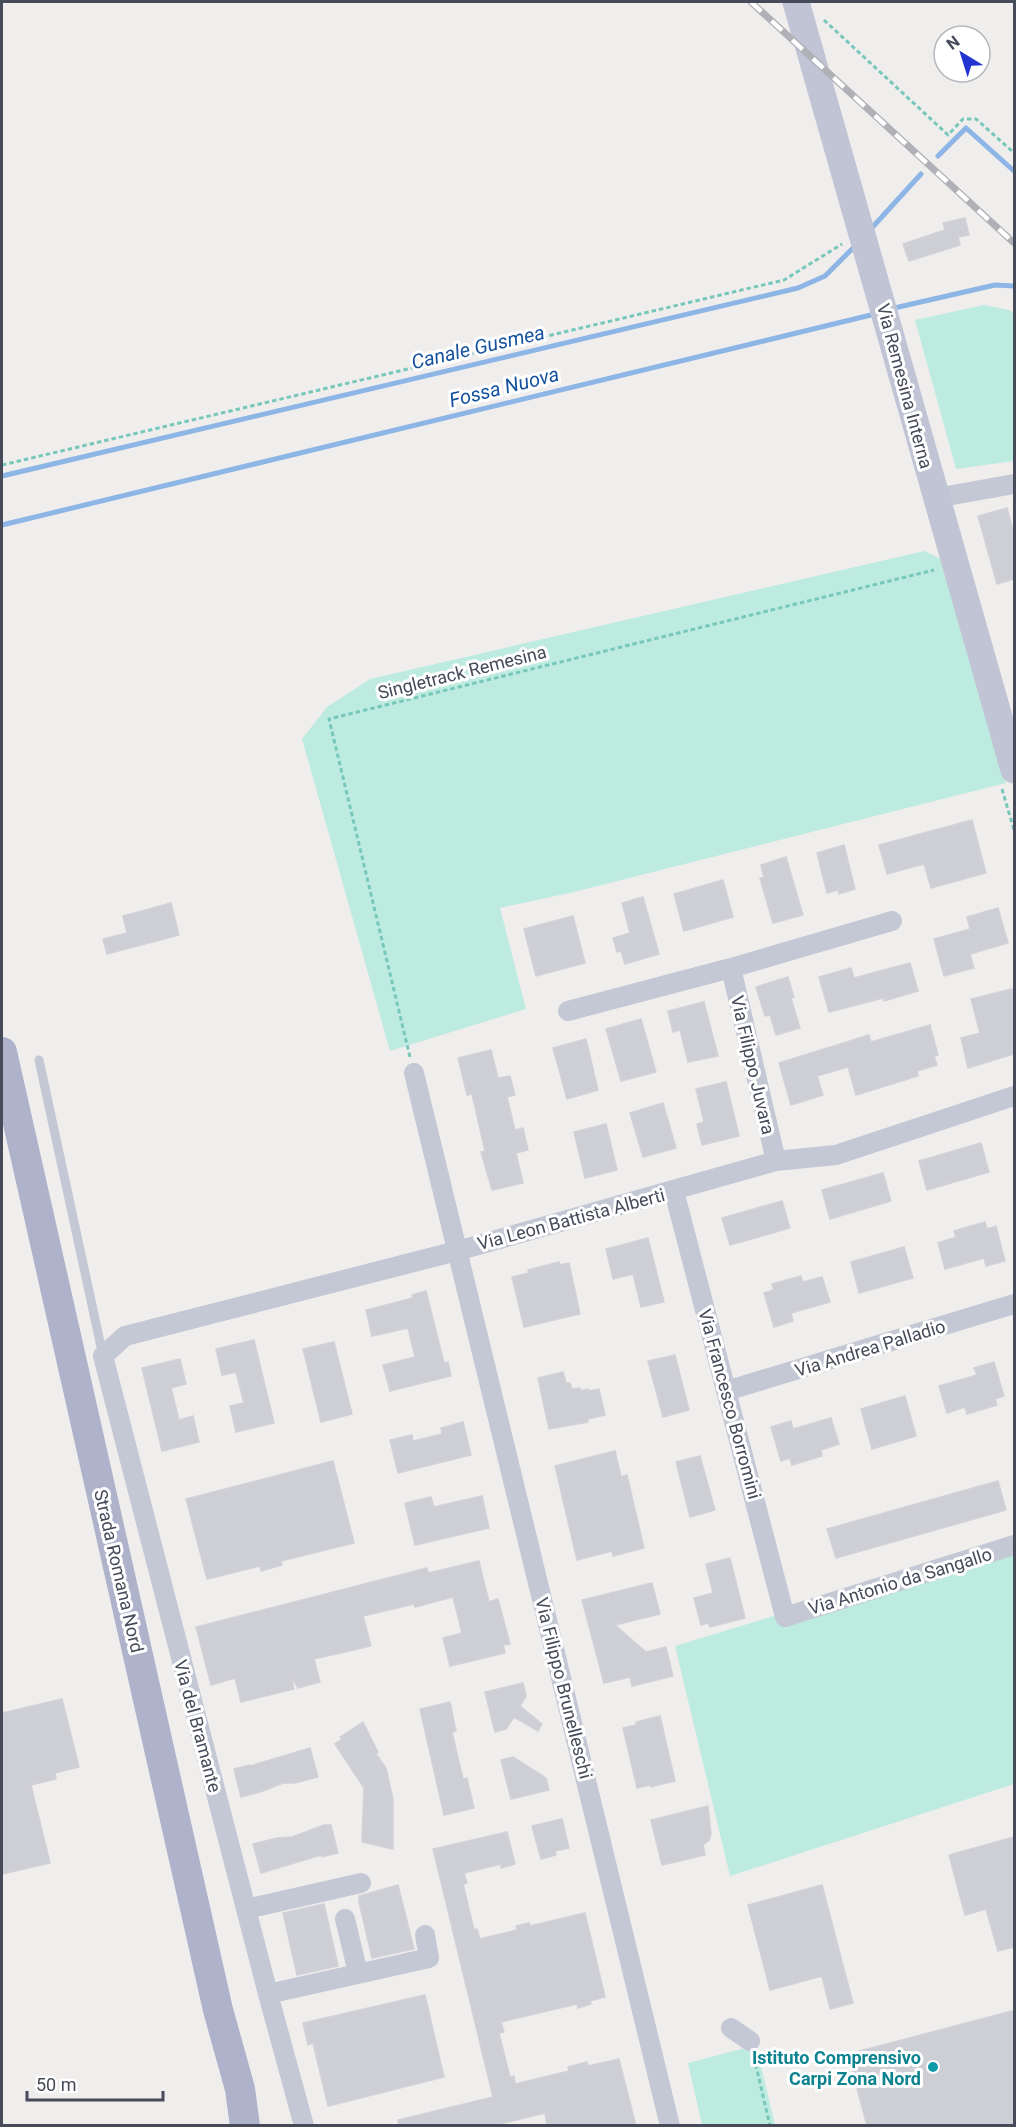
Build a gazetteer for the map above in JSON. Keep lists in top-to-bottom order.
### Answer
{
  "streets": {
    "main road": ["Strada Romana Nord"],
    "street": [
      "Via Remesina Interna",
      "Via Filippo Juvara",
      "Via Leon Battista Alberti",
      "Via Andrea Palladio",
      "Via Francesco Borromini",
      "Via Antonio da Sangallo",
      "Via Filippo Brunelleschi",
      "Via del Bramante"
    ],
    "path": ["Singletrack Remesina"]
  },
  "crossings": [
    ["Via Remesina Interna", "Singletrack Remesina"],
    ["Singletrack Remesina", "Via Filippo Brunelleschi"],
    ["Via Filippo Juvara", "Via Leon Battista Alberti"],
    ["Via Leon Battista Alberti", "Via Francesco Borromini"],
    ["Via Leon Battista Alberti", "Via Filippo Brunelleschi"],
    ["Via Leon Battista Alberti", "Via del Bramante"],
    ["Via Andrea Palladio", "Via Francesco Borromini"],
    ["Via Francesco Borromini", "Via Antonio da Sangallo"]
  ],
  "water": ["Canale Gusmea", "Fossa Nuova"],
  "places": ["Istituto Comprensivo Carpi Zona Nord"],
  "scale_bar": "50 m",
  "north": "top left"
}
